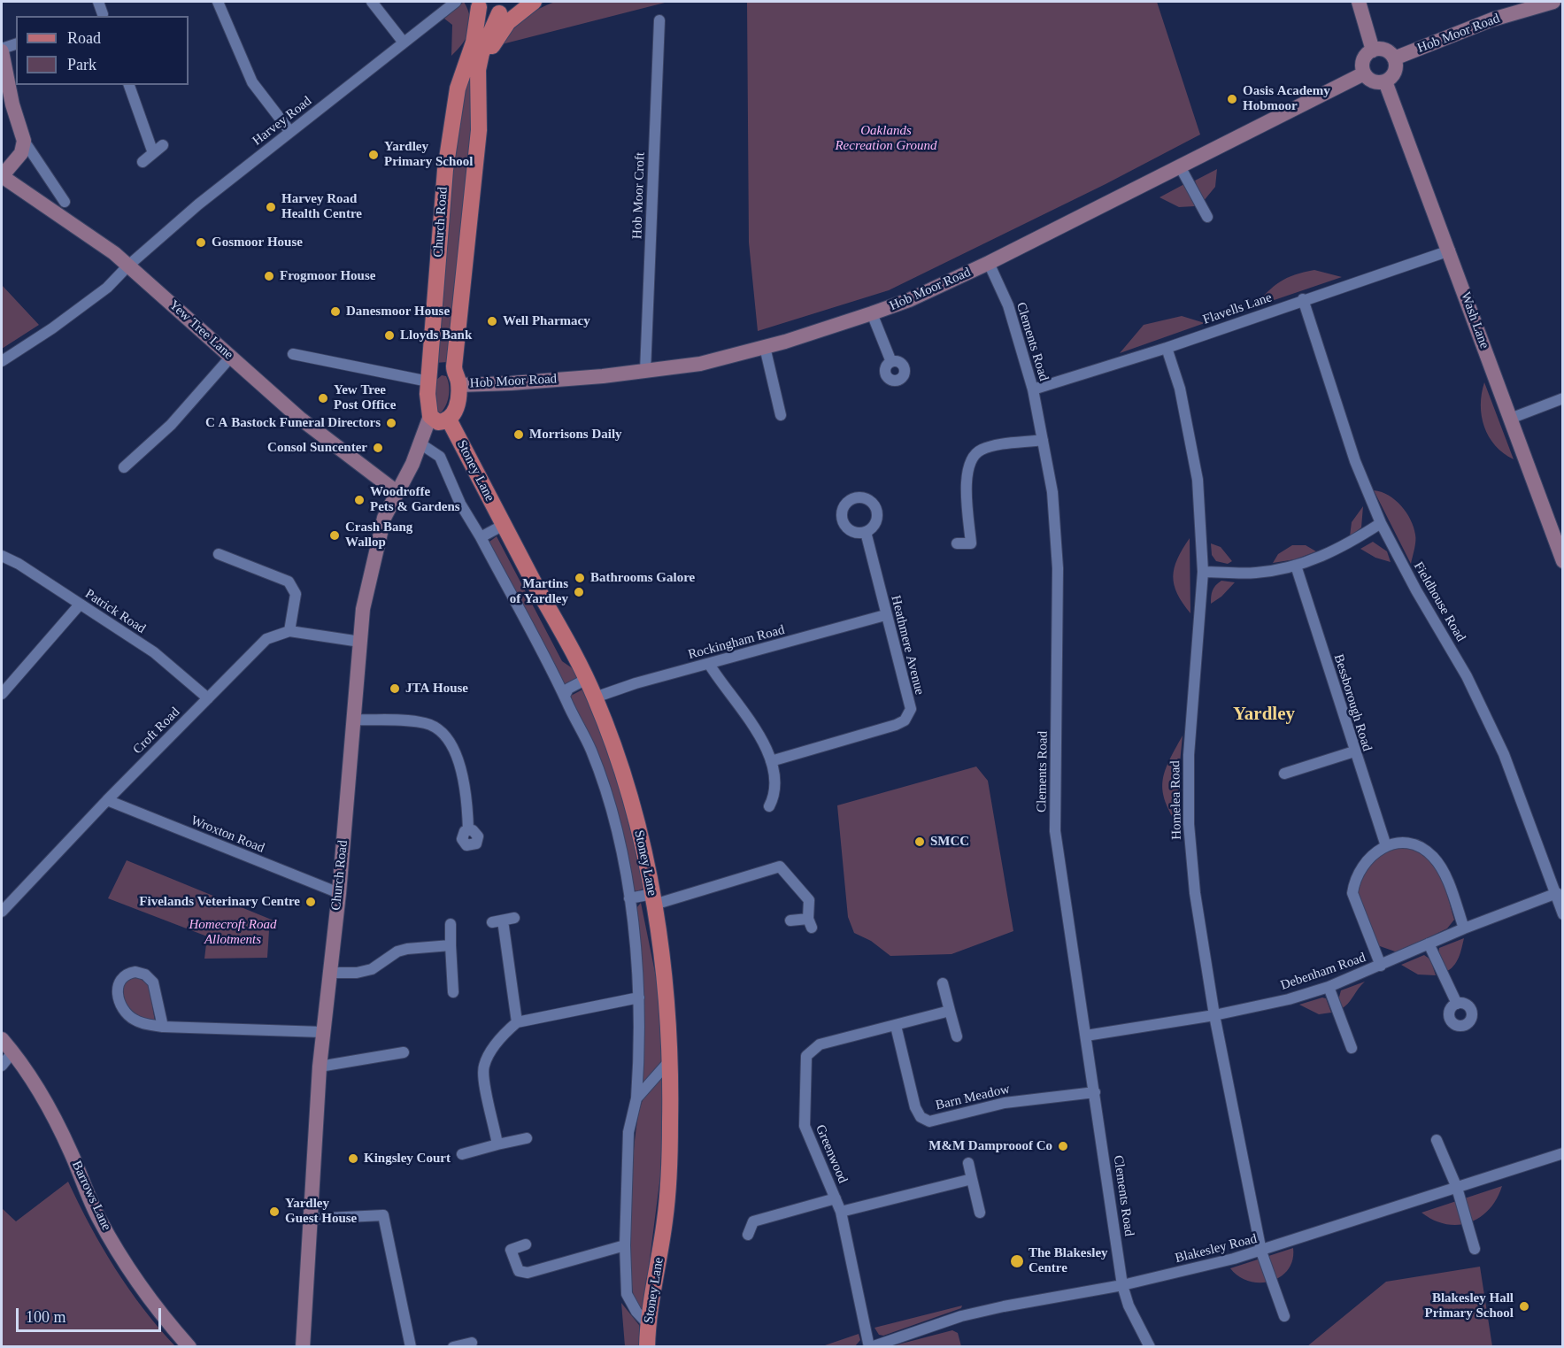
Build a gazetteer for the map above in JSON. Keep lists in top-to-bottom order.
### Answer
{
  "streets": {
    "main road": ["Church Road", "Stoney Lane"],
    "street": [
      "Hob Moor Road",
      "Harvey Road",
      "Hob Moor Croft",
      "Flavells Lane",
      "Wash Lane",
      "Yew Tree Lane",
      "Clements Road",
      "Fieldhouse Road",
      "Patrick Road",
      "Rockingham Road",
      "Heathmere Avenue",
      "Bessborough Road",
      "Croft Road",
      "Homelea Road",
      "Wroxton Road",
      "Debenham Road",
      "Barn Meadow",
      "Greenwood",
      "Barrows Lane",
      "Blakesley Road"
    ]
  },
  "crossings": [
    ["Hob Moor Road", "Hob Moor Croft"],
    ["Hob Moor Road", "Church Road"],
    ["Hob Moor Road", "Wash Lane"],
    ["Hob Moor Road", "Clements Road"],
    ["Harvey Road", "Yew Tree Lane"],
    ["Church Road", "Yew Tree Lane"],
    ["Church Road", "Stoney Lane"],
    ["Church Road", "Wroxton Road"],
    ["Flavells Lane", "Wash Lane"],
    ["Flavells Lane", "Clements Road"],
    ["Flavells Lane", "Fieldhouse Road"],
    ["Flavells Lane", "Homelea Road"],
    ["Clements Road", "Debenham Road"],
    ["Clements Road", "Barn Meadow"],
    ["Clements Road", "Blakesley Road"],
    ["Stoney Lane", "Rockingham Road"],
    ["Fieldhouse Road", "Debenham Road"],
    ["Patrick Road", "Croft Road"],
    ["Rockingham Road", "Heathmere Avenue"],
    ["Bessborough Road", "Debenham Road"],
    ["Croft Road", "Wroxton Road"],
    ["Homelea Road", "Debenham Road"],
    ["Homelea Road", "Blakesley Road"],
    ["Barn Meadow", "Greenwood"],
    ["Greenwood", "Blakesley Road"]
  ],
  "districts": ["Yardley"],
  "parks": ["Oaklands Recreation Ground", "Homecroft Road Allotments"],
  "places": [
    "Oasis Academy Hobmoor",
    "Yardley Primary School",
    "Harvey Road Health Centre",
    "Gosmoor House",
    "Frogmoor House",
    "Danesmoor House",
    "Well Pharmacy",
    "Lloyds Bank",
    "Yew Tree Post Office",
    "C A Bastock Funeral Directors",
    "Morrisons Daily",
    "Consol Suncenter",
    "Woodroffe Pets & Gardens",
    "Crash Bang Wallop",
    "Bathrooms Galore",
    "Martins of Yardley",
    "JTA House",
    "SMCC",
    "Fivelands Veterinary Centre",
    "M&M Damprooof Co",
    "Kingsley Court",
    "Yardley Guest House",
    "The Blakesley Centre",
    "Blakesley Hall Primary School"
  ],
  "legend": ["Road", "Park"],
  "scale_bar": "100 m"
}
